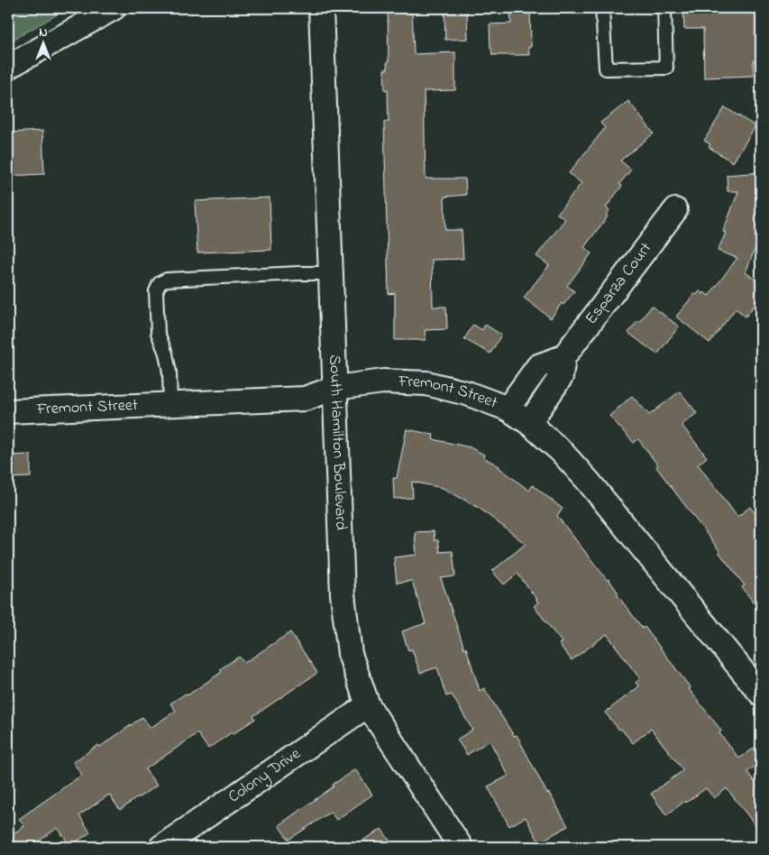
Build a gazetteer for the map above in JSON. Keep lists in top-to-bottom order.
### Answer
{
  "streets": {
    "street": [
      "Esparza Court",
      "Fremont Street",
      "South Hamilton Boulevard",
      "Colony Drive"
    ]
  },
  "crossings": [
    ["Esparza Court", "Fremont Street"],
    ["Fremont Street", "South Hamilton Boulevard"],
    ["South Hamilton Boulevard", "Colony Drive"]
  ],
  "north": "top"
}
